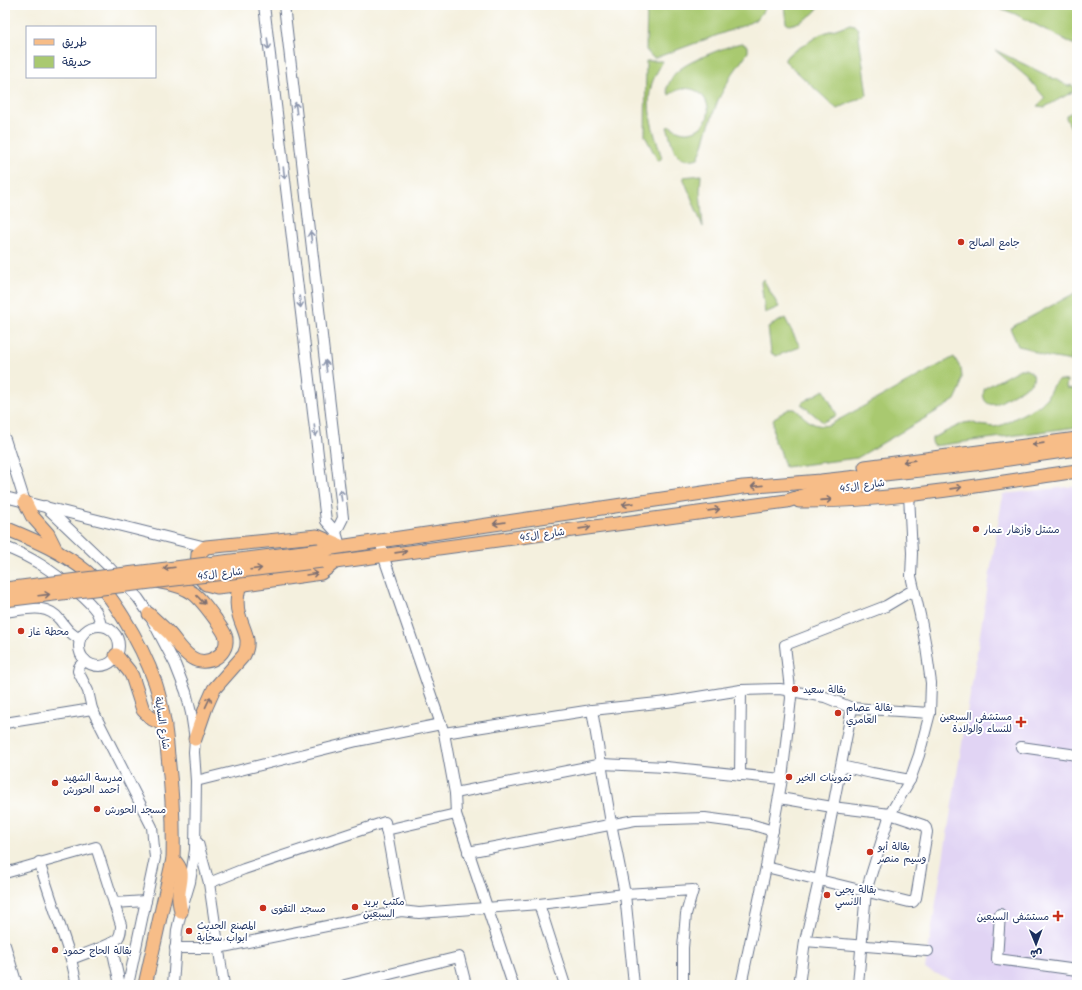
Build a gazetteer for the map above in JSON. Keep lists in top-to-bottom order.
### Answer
{
  "streets": {
    "main road": ["شارع ال45", "شارع السايلة"]
  },
  "places": {
    "other": [
      "جامع الصالح",
      "مشتل وأزهار عمار",
      "محطة غاز",
      "بقالة سعيد",
      "بقالة عصام العامري",
      "تموينات الخير",
      "مدرسة الشهيد أحمد الحورش",
      "مسجد الحورش",
      "بقالة أبو وسيم منصر",
      "بقالة يحيى الانسي",
      "مكتب بريد السبعين",
      "مسجد التقوى",
      "المصنع الحديث ابواب سحابة",
      "بقالة الحاج حمود"
    ],
    "health": ["مستشفى السبعين للنساء والولادة", "مستشفى السبعين"]
  },
  "legend": ["طريق", "حديقة"],
  "north": "bottom"
}
